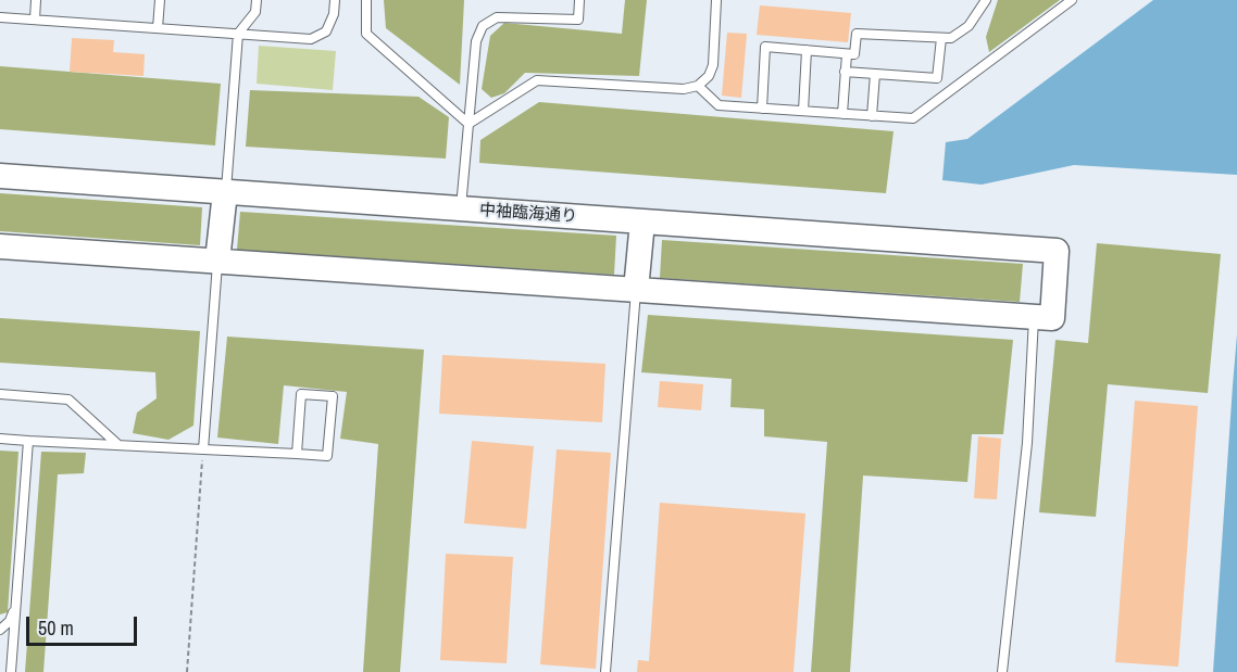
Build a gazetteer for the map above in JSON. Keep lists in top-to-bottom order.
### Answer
{
  "streets": {
    "street": ["中袖臨海通り"]
  },
  "scale_bar": "50 m"
}
